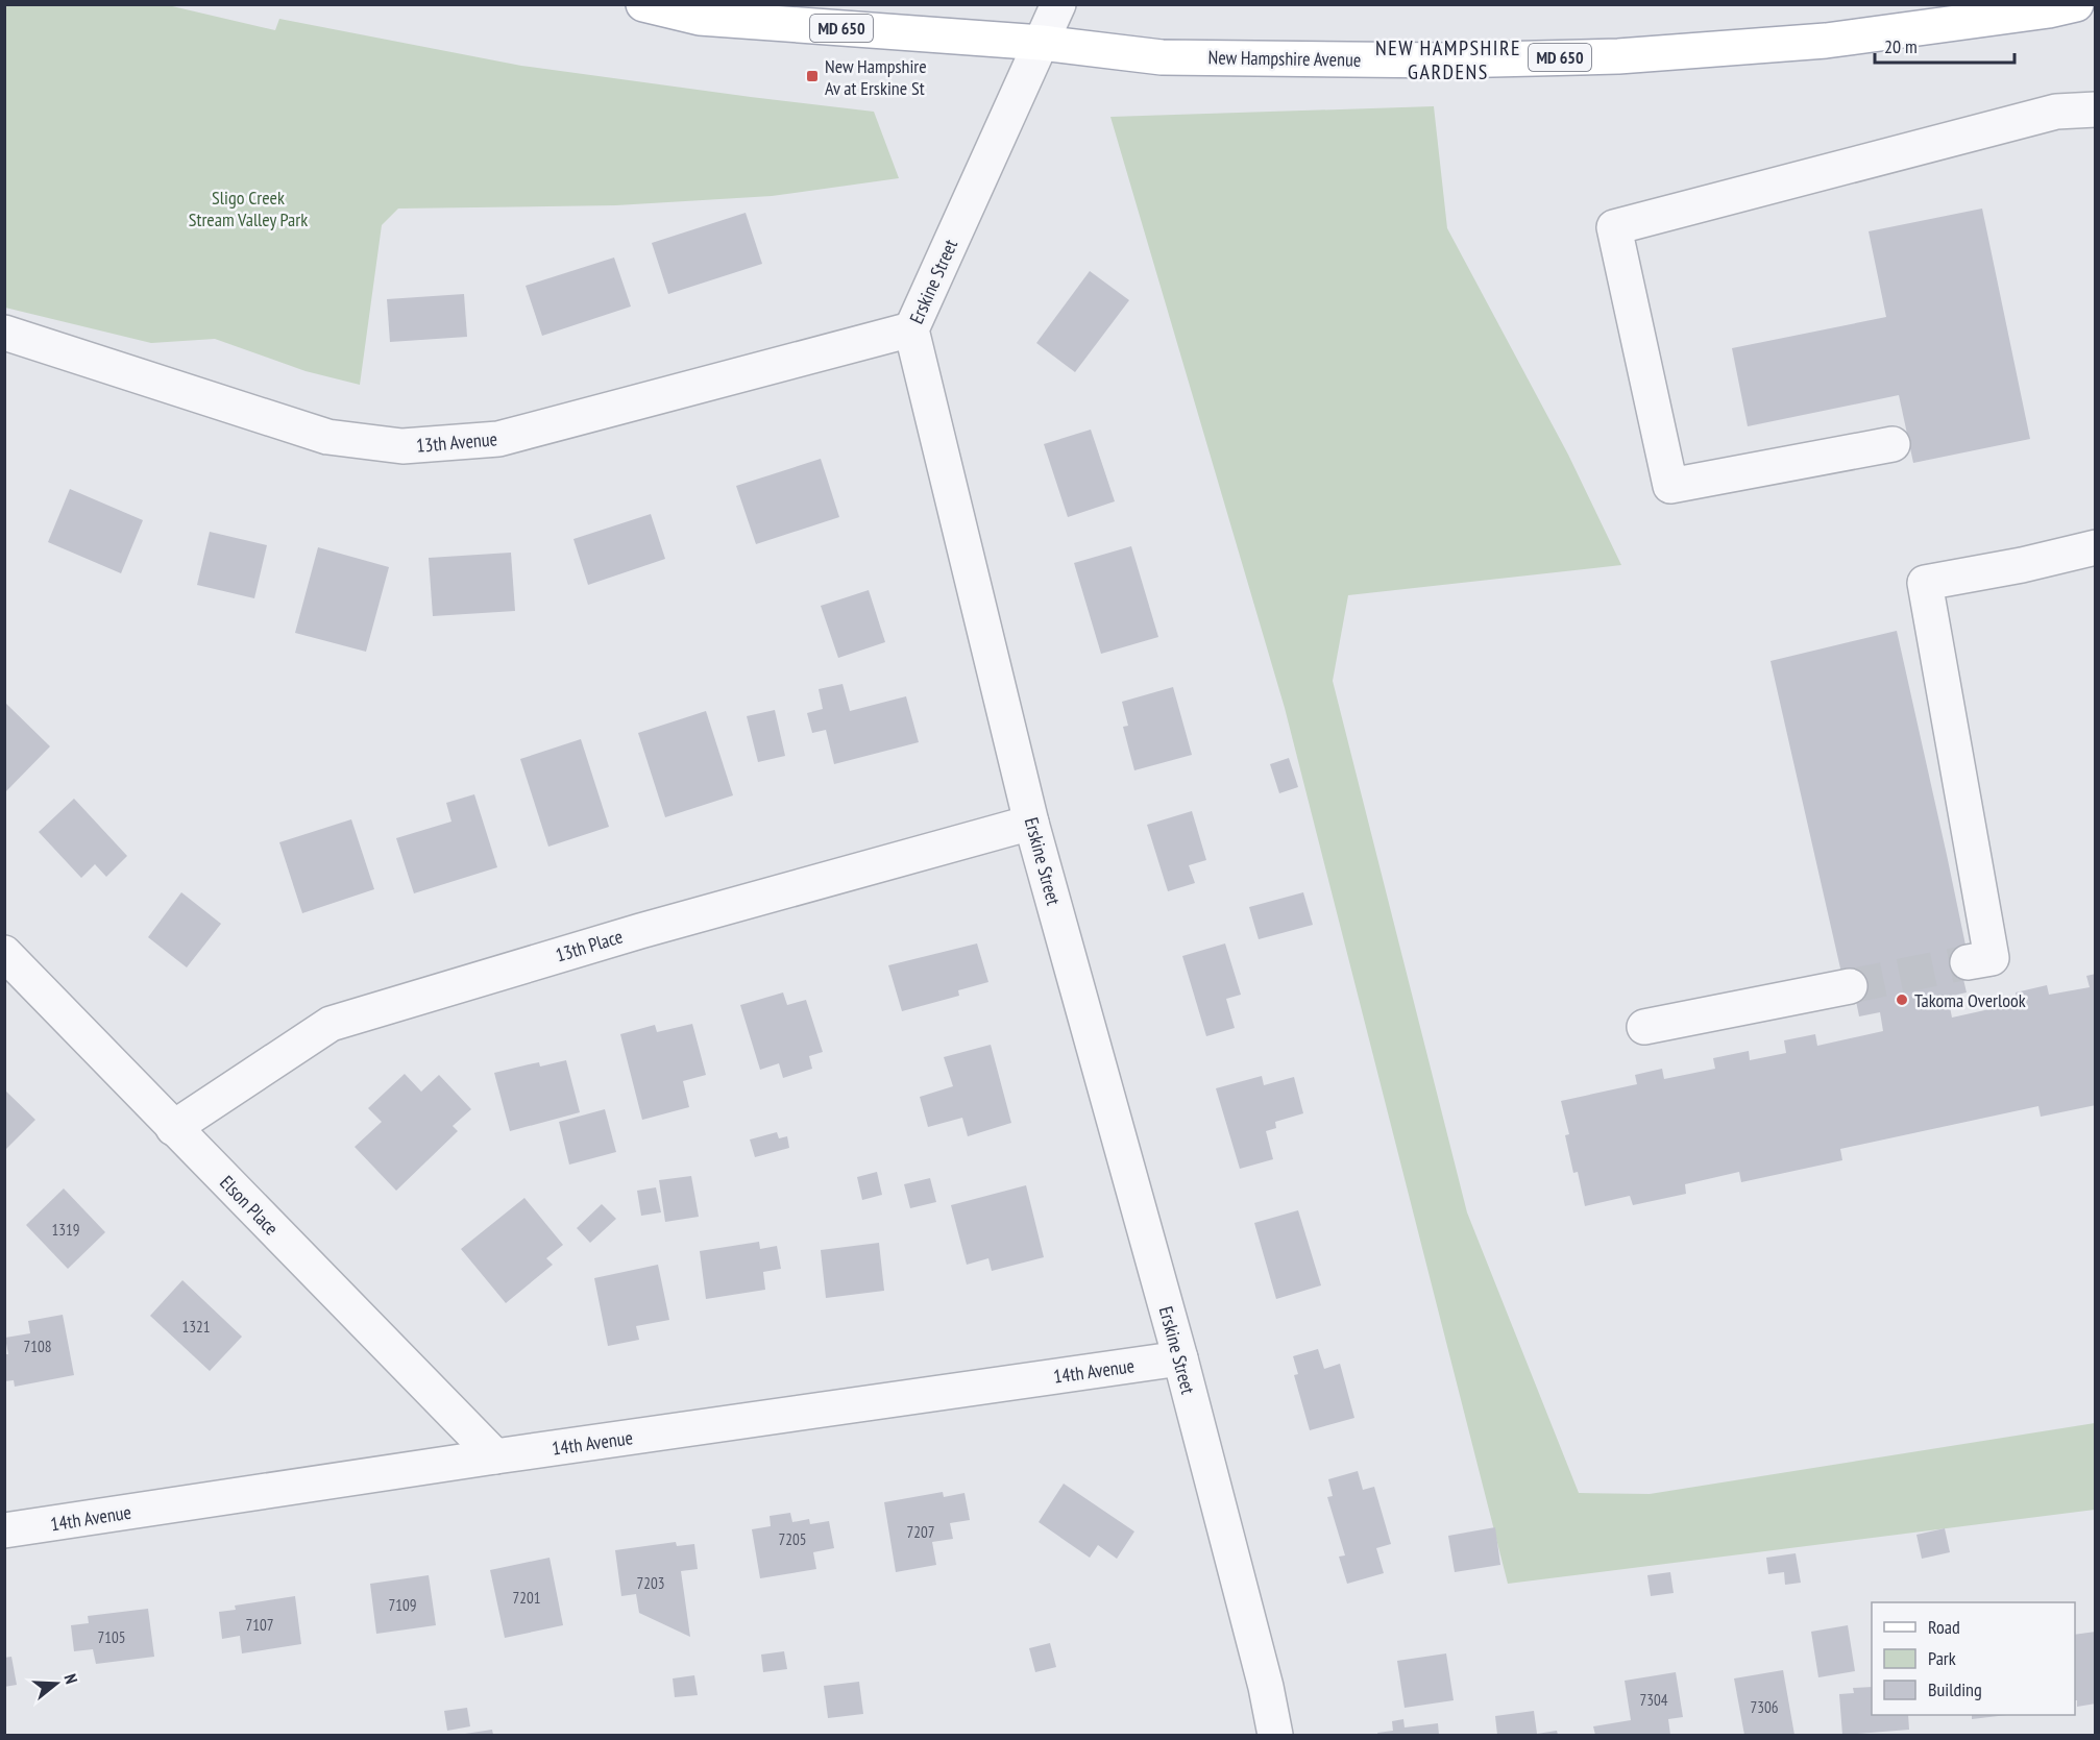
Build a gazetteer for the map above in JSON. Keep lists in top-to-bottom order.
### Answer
{
  "streets": {
    "main road": ["MD 650", "New Hampshire Avenue"],
    "street": [
      "Erskine Street",
      "13th Avenue",
      "13th Place",
      "Elson Place",
      "14th Avenue"
    ]
  },
  "crossings": [
    ["New Hampshire Avenue", "Erskine Street"],
    ["Erskine Street", "13th Avenue"],
    ["Erskine Street", "13th Place"],
    ["Erskine Street", "14th Avenue"],
    ["13th Place", "Elson Place"],
    ["Elson Place", "14th Avenue"]
  ],
  "districts": ["NEW HAMPSHIRE GARDENS"],
  "parks": ["Sligo Creek Stream Valley Park"],
  "places": {
    "transit": ["New Hampshire Av at Erskine St"],
    "other": ["Takoma Overlook"]
  },
  "house_numbers": [
    "1319",
    "1321",
    "7108",
    "7207",
    "7205",
    "7203",
    "7201",
    "7109",
    "7107",
    "7105",
    "7304",
    "7306"
  ],
  "legend": ["Road", "Park", "Building"],
  "scale_bar": "20 m",
  "north": "right"
}
